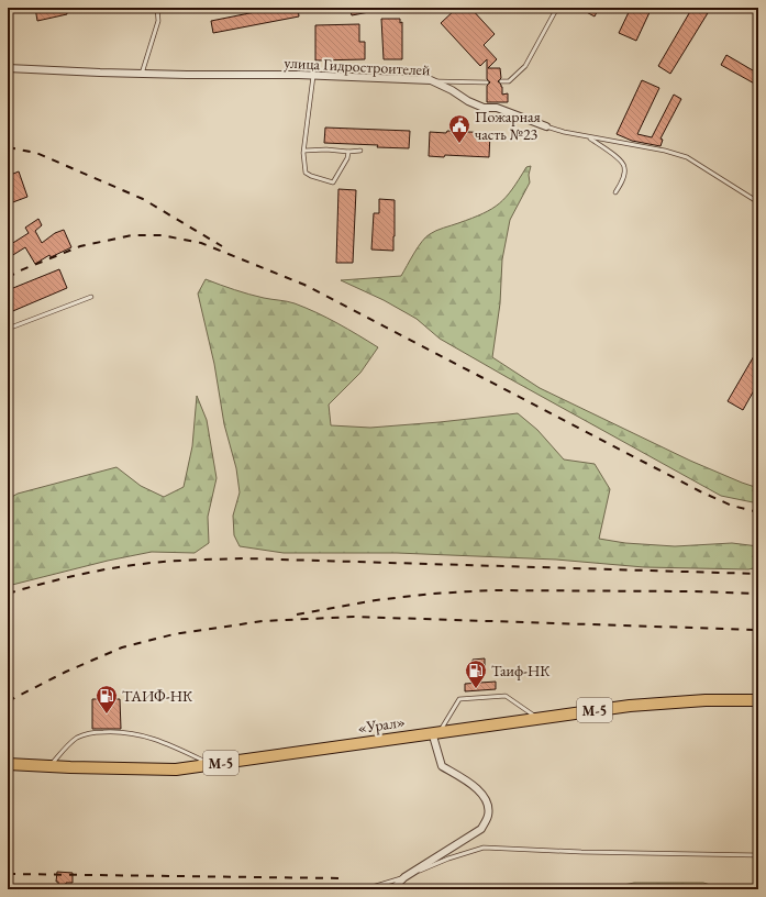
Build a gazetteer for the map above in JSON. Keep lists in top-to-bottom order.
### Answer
{
  "streets": {
    "highway": ["М-5", "«Урал»"],
    "street": ["улица Гидростроителей"]
  },
  "places": {
    "public building": ["Пожарная часть №23"],
    "fuel station": ["Таиф-НК", "ТАИФ-НК"]
  }
}
